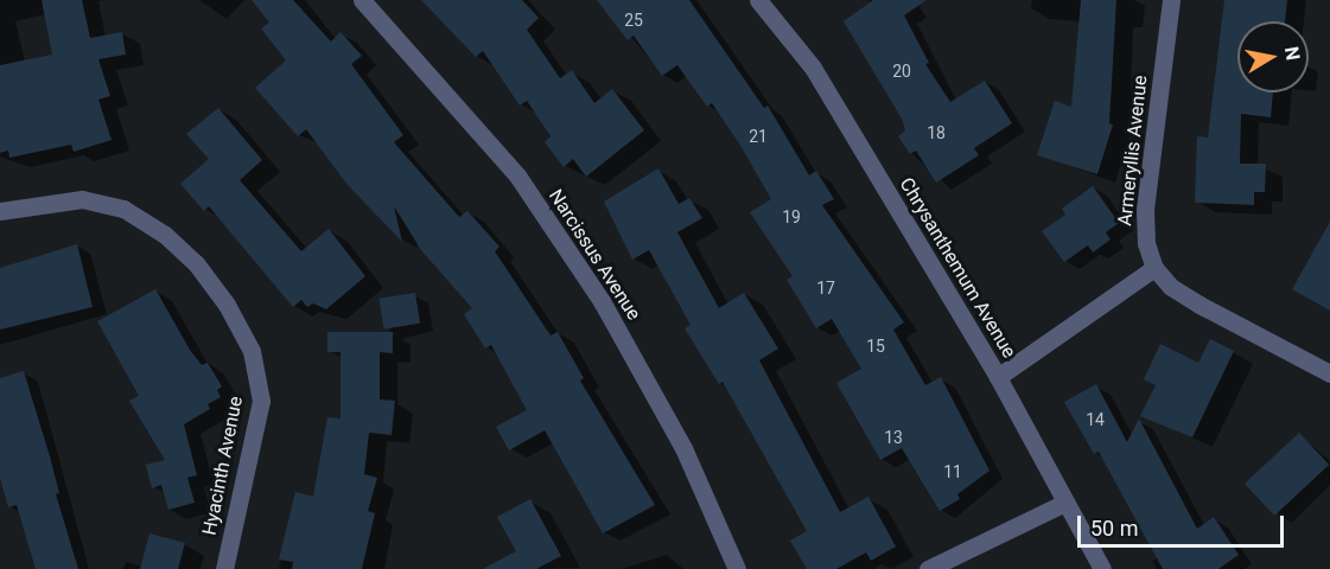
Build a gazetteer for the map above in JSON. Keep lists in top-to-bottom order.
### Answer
{
  "streets": {
    "street": [
      "Armeryllis Avenue",
      "Narcissus Avenue",
      "Chrysanthemum Avenue",
      "Hyacinth Avenue"
    ]
  },
  "house_numbers": [
    "25",
    "20",
    "18",
    "21",
    "19",
    "17",
    "15",
    "14",
    "13",
    "11"
  ],
  "scale_bar": "50 m",
  "north": "right"
}
